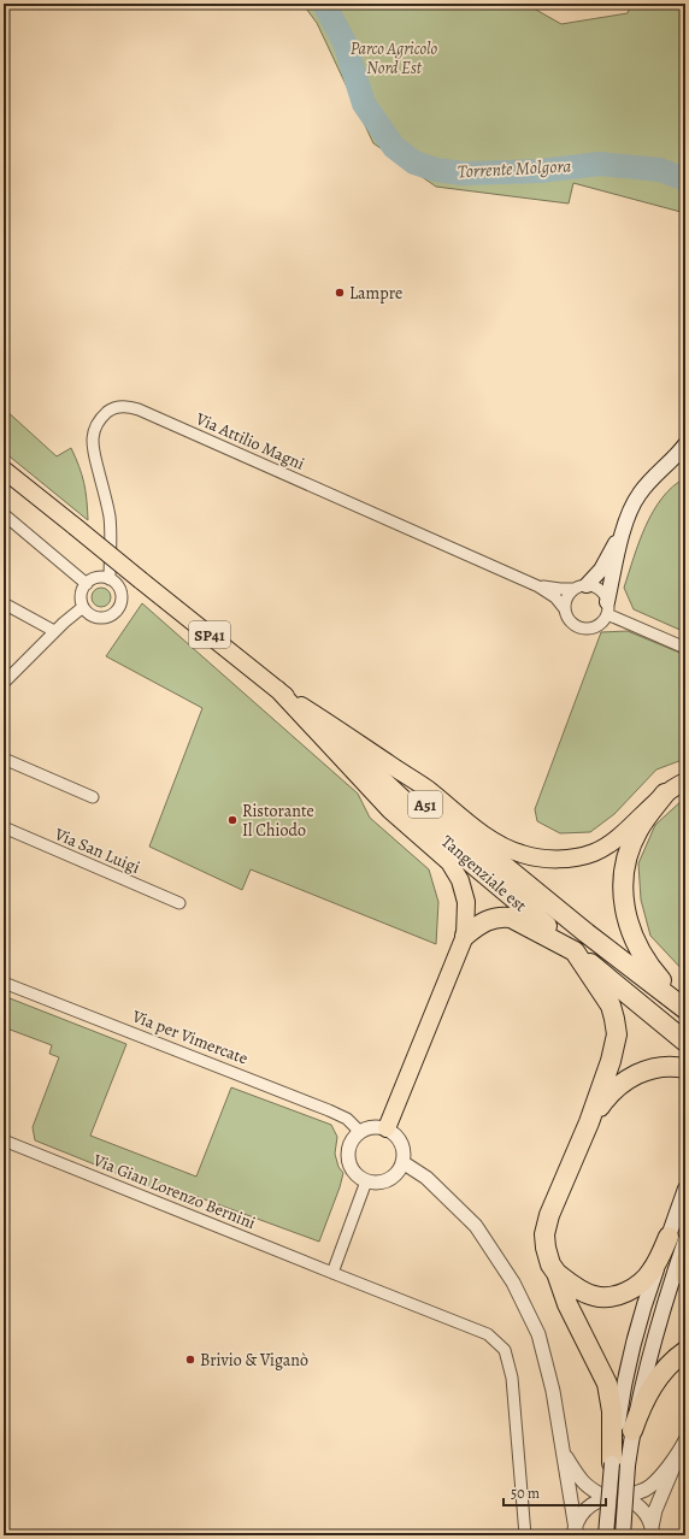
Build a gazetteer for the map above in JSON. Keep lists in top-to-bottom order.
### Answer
{
  "streets": {
    "highway": ["A51", "Tangenziale est"],
    "main road": ["SP41"],
    "street": [
      "Via Attilio Magni",
      "Via San Luigi",
      "Via per Vimercate",
      "Via Gian Lorenzo Bernini"
    ]
  },
  "crossings": [
    ["SP41", "Tangenziale est"]
  ],
  "water": ["Torrente Molgora"],
  "parks": ["Parco Agricolo Nord Est"],
  "places": ["Lampre", "Ristorante Il Chiodo", "Brivio & Viganò"],
  "scale_bar": "50 m"
}
